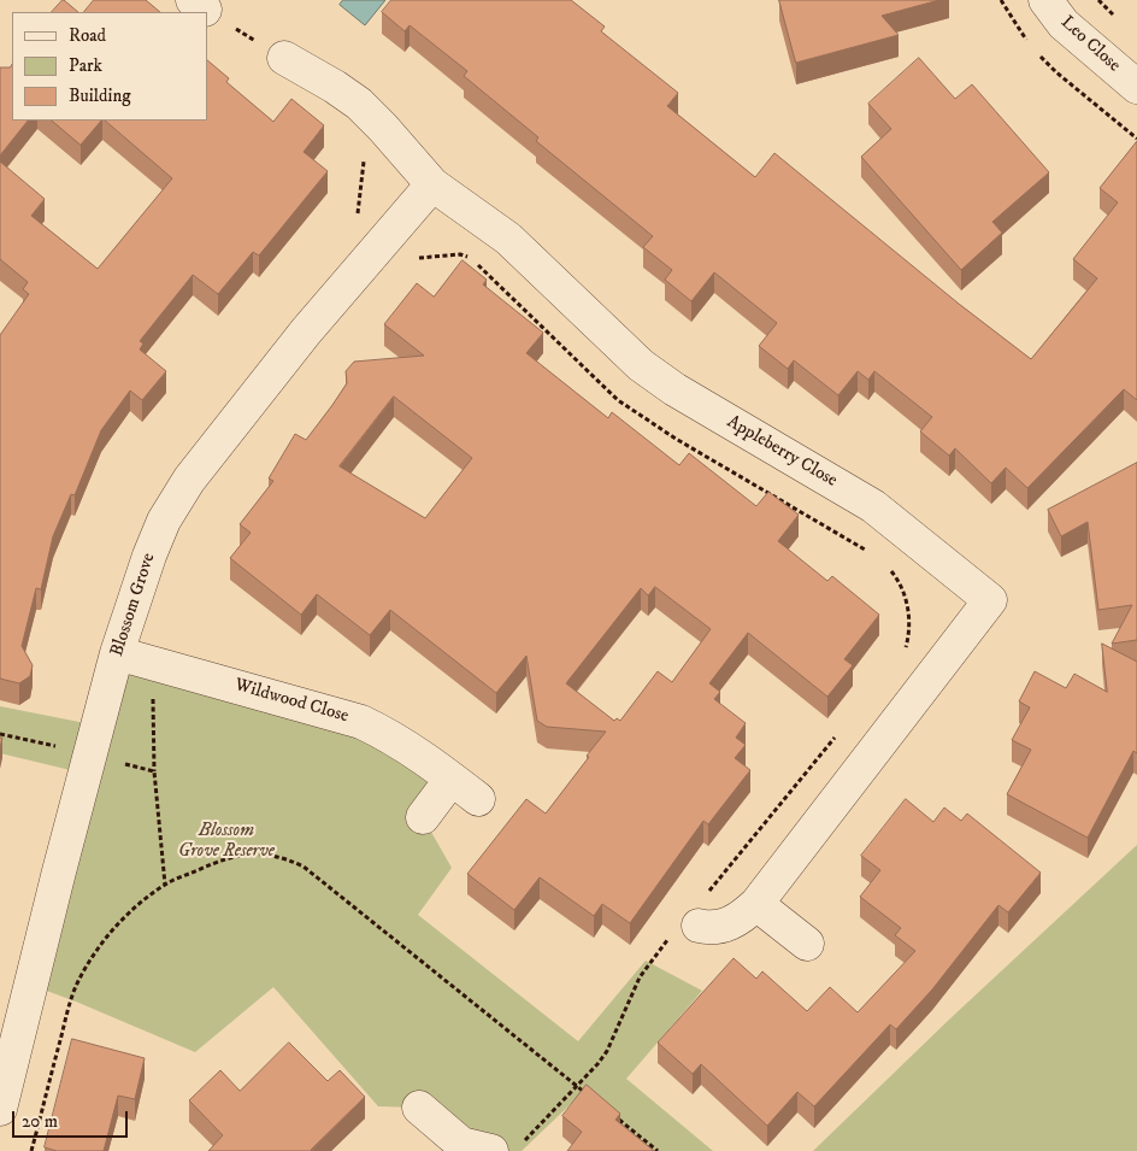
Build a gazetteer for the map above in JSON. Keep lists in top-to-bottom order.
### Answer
{
  "streets": {
    "street": [
      "Leo Close",
      "Appleberry Close",
      "Blossom Grove",
      "Wildwood Close"
    ]
  },
  "crossings": [
    ["Appleberry Close", "Blossom Grove"],
    ["Blossom Grove", "Wildwood Close"]
  ],
  "parks": ["Blossom Grove Reserve"],
  "legend": ["Road", "Park", "Building"],
  "scale_bar": "20 m"
}
